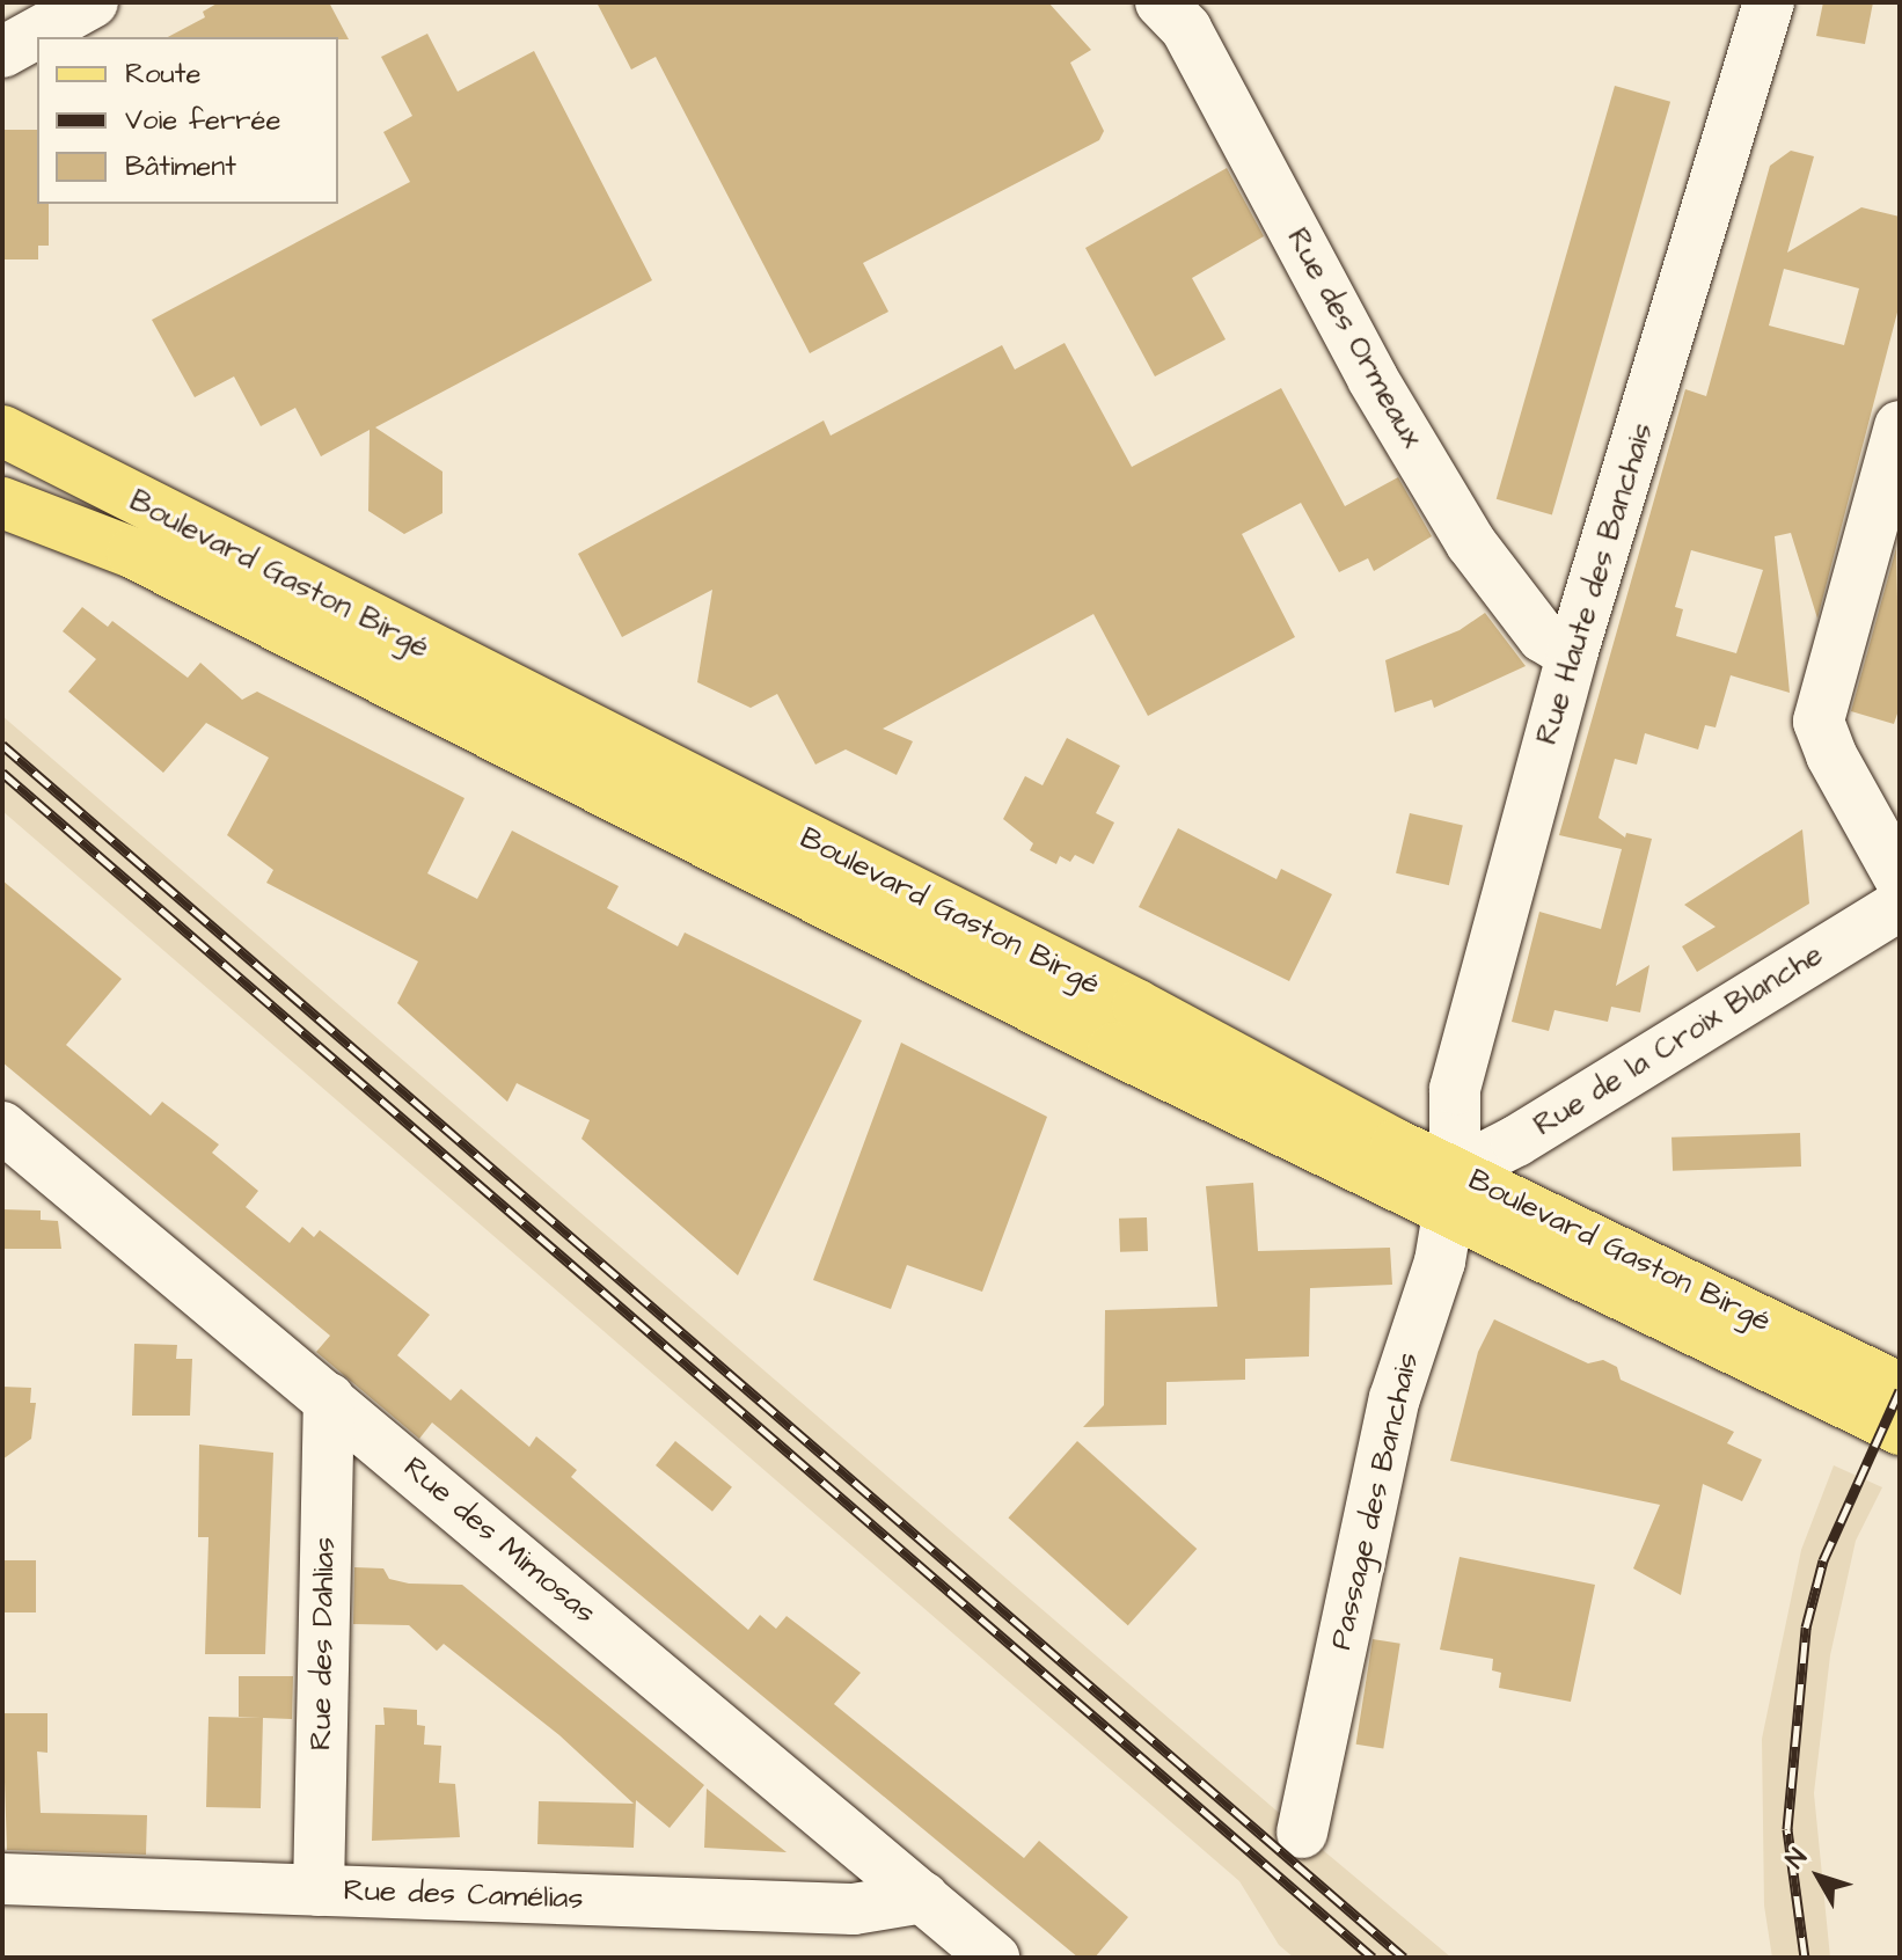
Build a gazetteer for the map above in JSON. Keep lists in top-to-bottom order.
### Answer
{
  "streets": {
    "main road": ["Boulevard Gaston Birgé"],
    "street": [
      "Rue des Ormeaux",
      "Rue Haute des Banchais",
      "Rue de la Croix Blanche",
      "Passage des Banchais",
      "Rue des Mimosas",
      "Rue des Dahlias",
      "Rue des Camélias"
    ]
  },
  "crossings": [
    ["Rue des Ormeaux", "Rue Haute des Banchais"],
    ["Boulevard Gaston Birgé", "Rue Haute des Banchais"],
    ["Boulevard Gaston Birgé", "Rue de la Croix Blanche"],
    ["Boulevard Gaston Birgé", "Passage des Banchais"],
    ["Rue Haute des Banchais", "Rue de la Croix Blanche"],
    ["Rue Haute des Banchais", "Passage des Banchais"],
    ["Rue de la Croix Blanche", "Passage des Banchais"],
    ["Rue des Mimosas", "Rue des Dahlias"],
    ["Rue des Mimosas", "Rue des Camélias"],
    ["Rue des Dahlias", "Rue des Camélias"]
  ],
  "legend": ["Route", "Voie ferrée", "Bâtiment"],
  "north": "top left"
}
